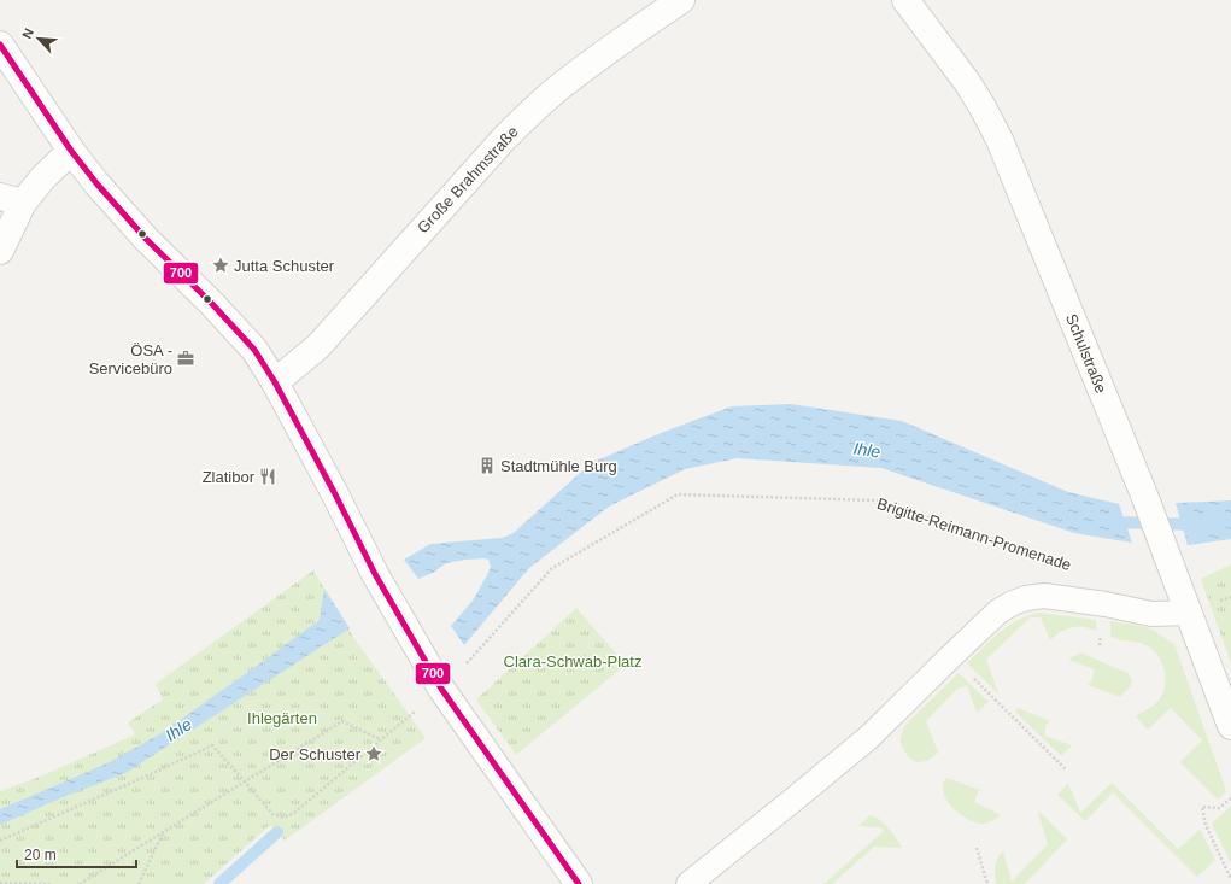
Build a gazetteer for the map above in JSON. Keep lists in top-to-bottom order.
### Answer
{
  "streets": {
    "street": ["Große Brahmstraße", "Schulstraße"],
    "path": ["Brigitte-Reimann-Promenade"]
  },
  "water": ["Ihle"],
  "parks": ["Clara-Schwab-Platz", "Ihlegärten"],
  "places": {
    "place": ["Jutta Schuster", "Der Schuster"],
    "office": ["ÖSA - Servicebüro"],
    "building": ["Stadtmühle Burg"],
    "restaurant": ["Zlatibor"]
  },
  "lines": ["transit line 700"],
  "scale_bar": "20 m",
  "north": "top left"
}
